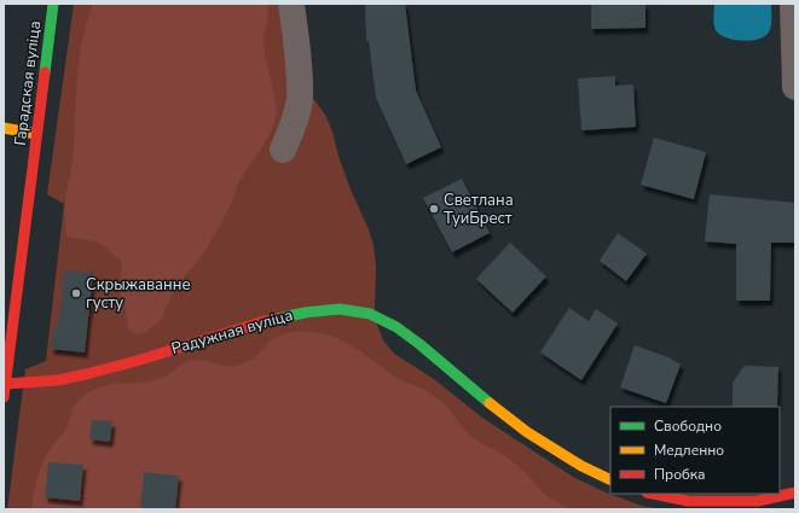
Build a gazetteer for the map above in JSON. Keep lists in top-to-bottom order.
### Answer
{
  "streets": {
    "street": ["Гарадская вуліца", "Радужная вуліца"]
  },
  "crossings": [
    ["Гарадская вуліца", "Радужная вуліца"]
  ],
  "places": ["Светлана ТуиБрест", "Скрыжаванне густу"],
  "legend": ["Свободно", "Медленно", "Пробка"]
}
